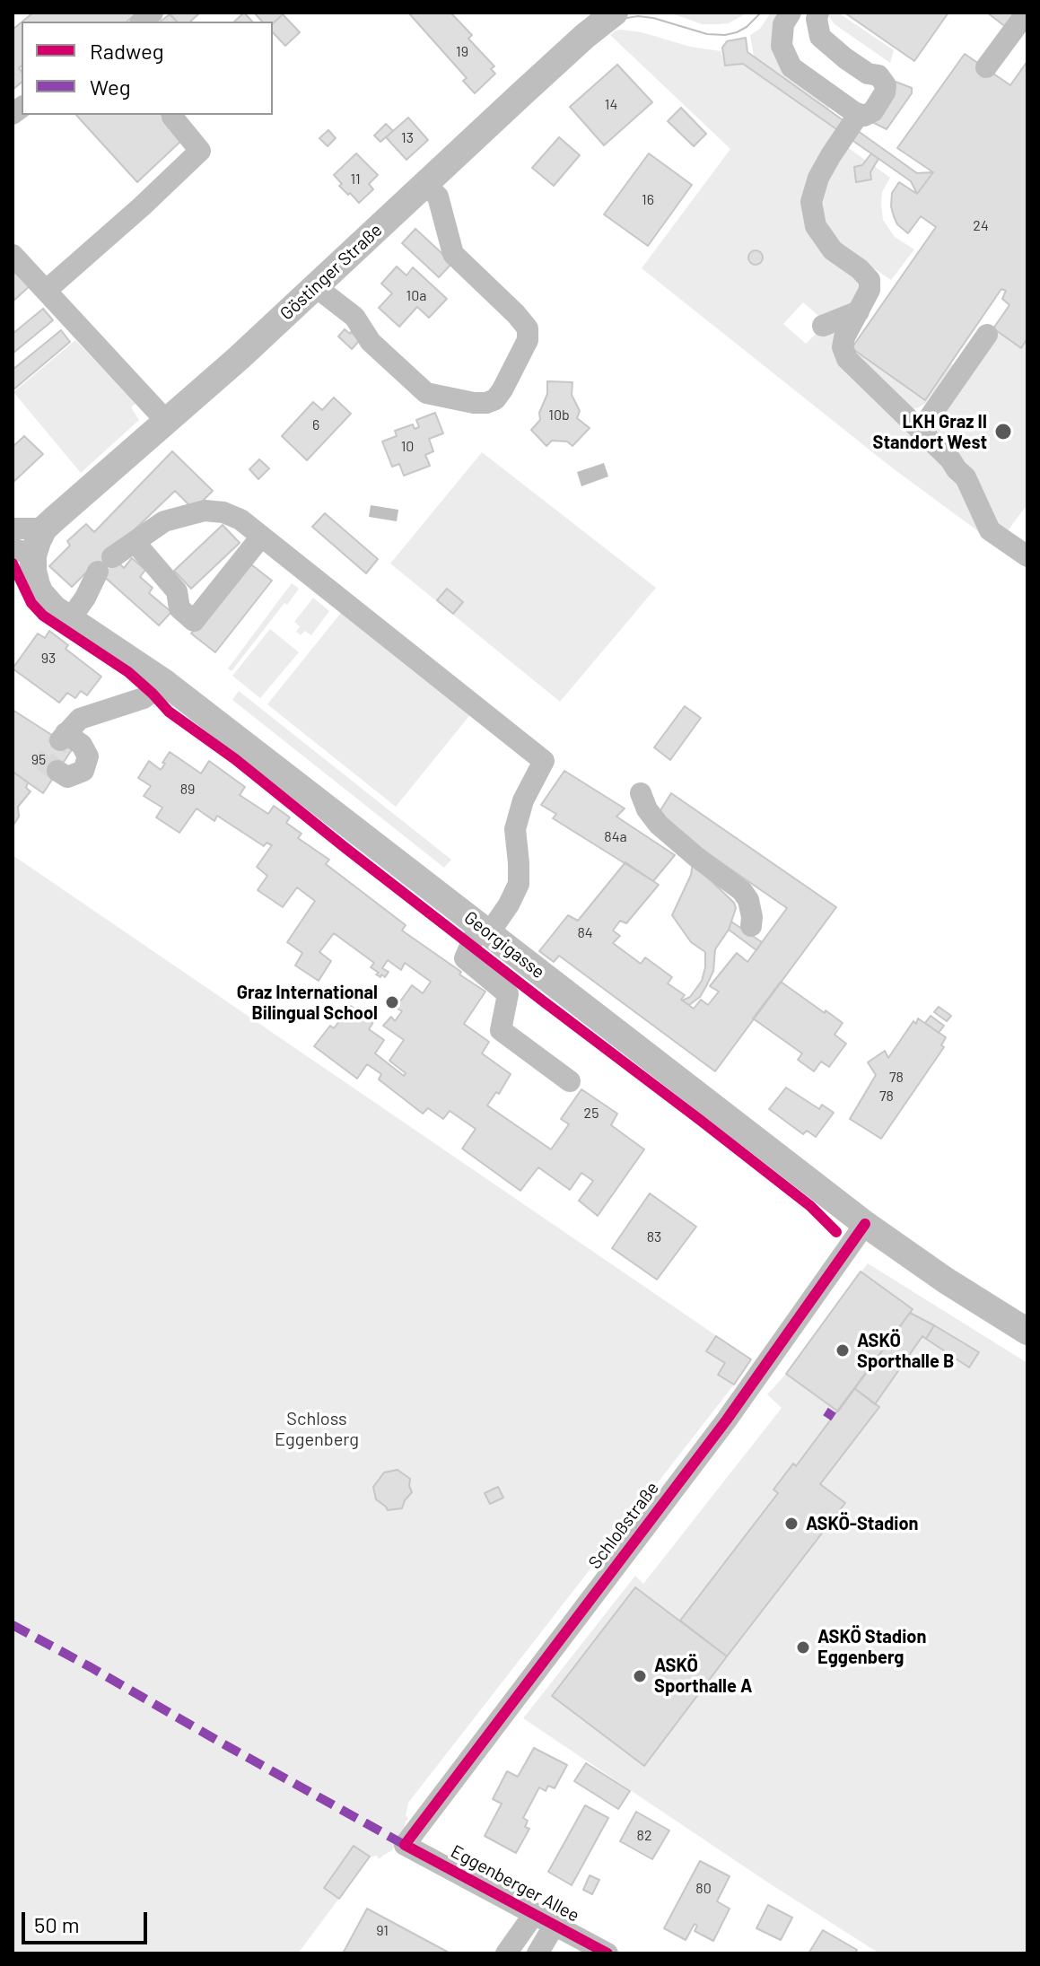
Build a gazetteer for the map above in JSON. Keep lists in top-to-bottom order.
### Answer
{
  "streets": {
    "main road": ["Göstinger Straße", "Georgigasse"],
    "street": ["Schloßstraße", "Eggenberger Allee"]
  },
  "crossings": [
    ["Göstinger Straße", "Georgigasse"],
    ["Georgigasse", "Schloßstraße"],
    ["Schloßstraße", "Eggenberger Allee"]
  ],
  "parks": ["Schloss Eggenberg"],
  "places": [
    "LKH Graz II Standort West",
    "Graz International Bilingual School",
    "ASKÖ Sporthalle B",
    "ASKÖ-Stadion",
    "ASKÖ Stadion Eggenberg",
    "ASKÖ Sporthalle A"
  ],
  "house_numbers": [
    "19",
    "14",
    "13",
    "11",
    "16",
    "24",
    "10a",
    "10b",
    "6",
    "10",
    "93",
    "95",
    "89",
    "84a",
    "84",
    "78",
    "78",
    "25",
    "83",
    "82",
    "80",
    "91"
  ],
  "legend": ["Radweg", "Weg"],
  "scale_bar": "50 m"
}
